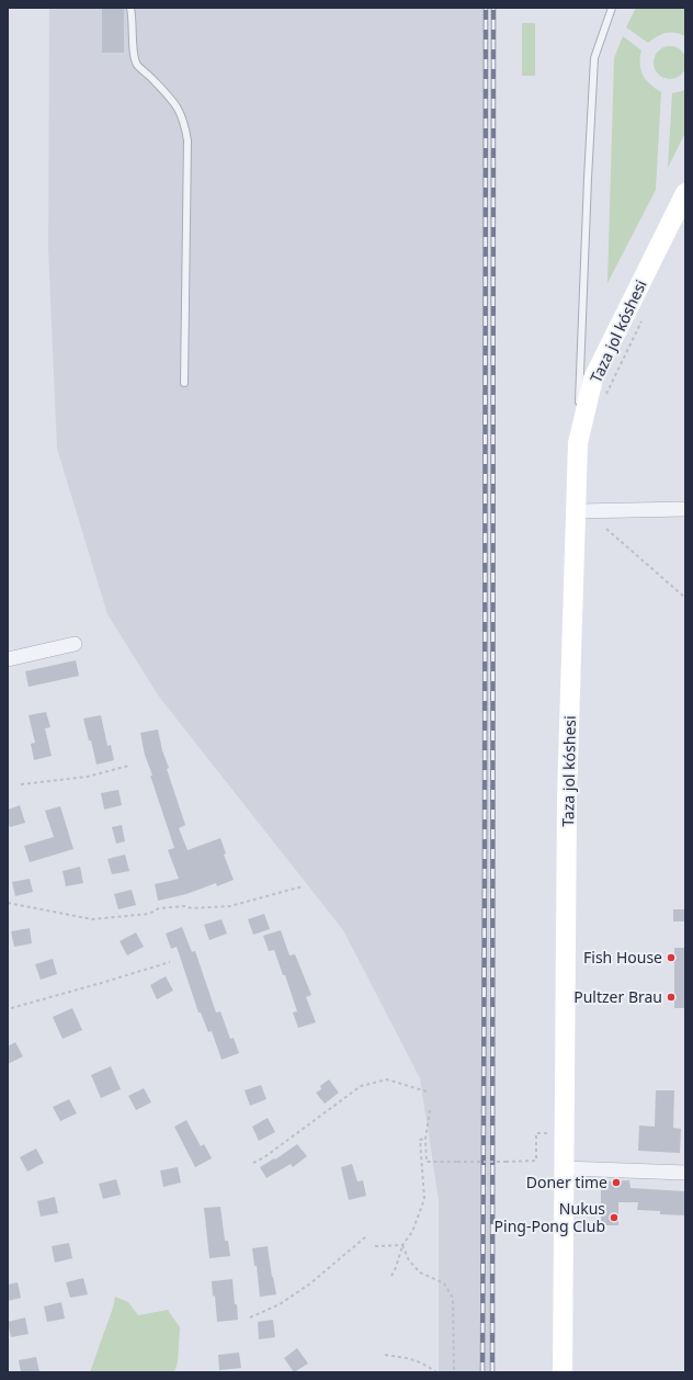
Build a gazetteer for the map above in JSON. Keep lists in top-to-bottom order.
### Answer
{
  "streets": {
    "main road": ["Taza jol kóshesi"]
  },
  "places": [
    "Fish House",
    "Pultzer Brau",
    "Doner time",
    "Nukus Ping-Pong Club"
  ]
}
